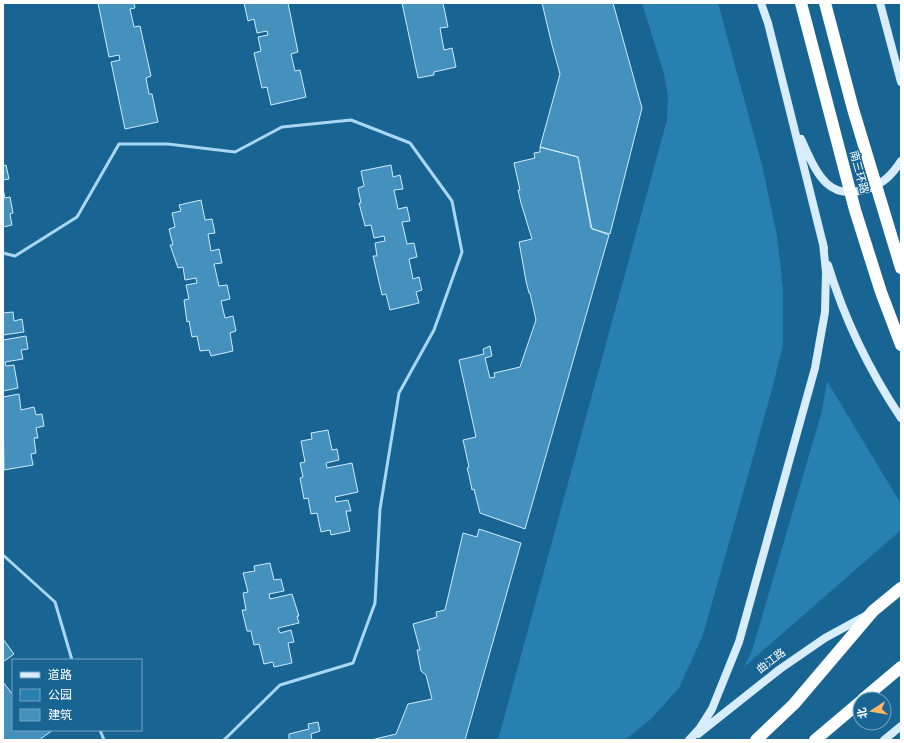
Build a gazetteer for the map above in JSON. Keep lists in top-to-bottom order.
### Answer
{
  "streets": {
    "highway": ["南三环路", "曲江路"]
  },
  "legend": ["道路", "公园", "建筑"],
  "north": "left"
}
